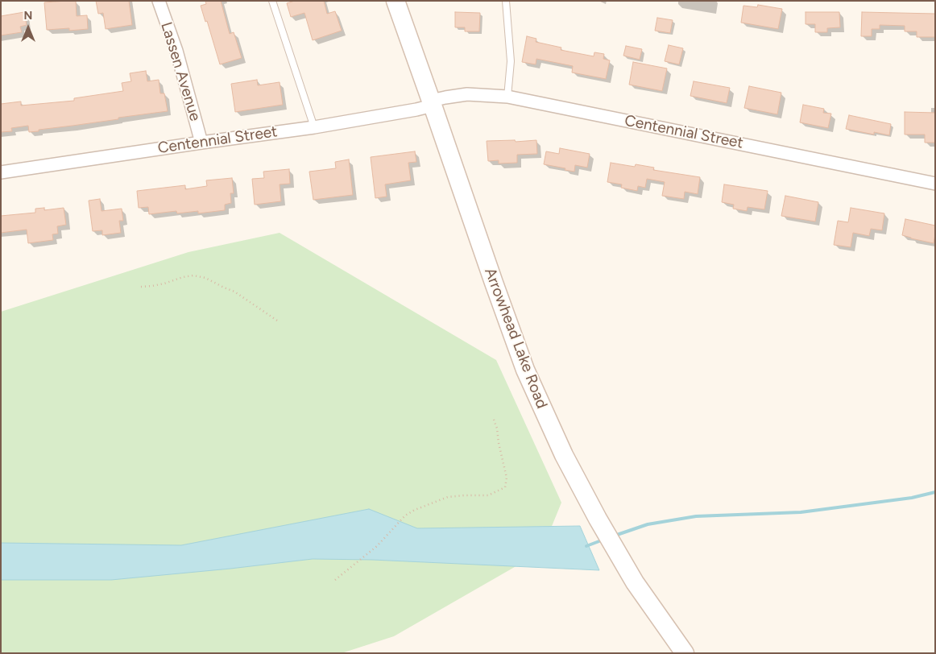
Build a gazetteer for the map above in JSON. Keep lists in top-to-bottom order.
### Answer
{
  "streets": {
    "main road": ["Arrowhead Lake Road"],
    "street": ["Lassen Avenue", "Centennial Street"]
  },
  "crossings": [
    ["Lassen Avenue", "Centennial Street"],
    ["Centennial Street", "Arrowhead Lake Road"]
  ],
  "north": "top"
}
